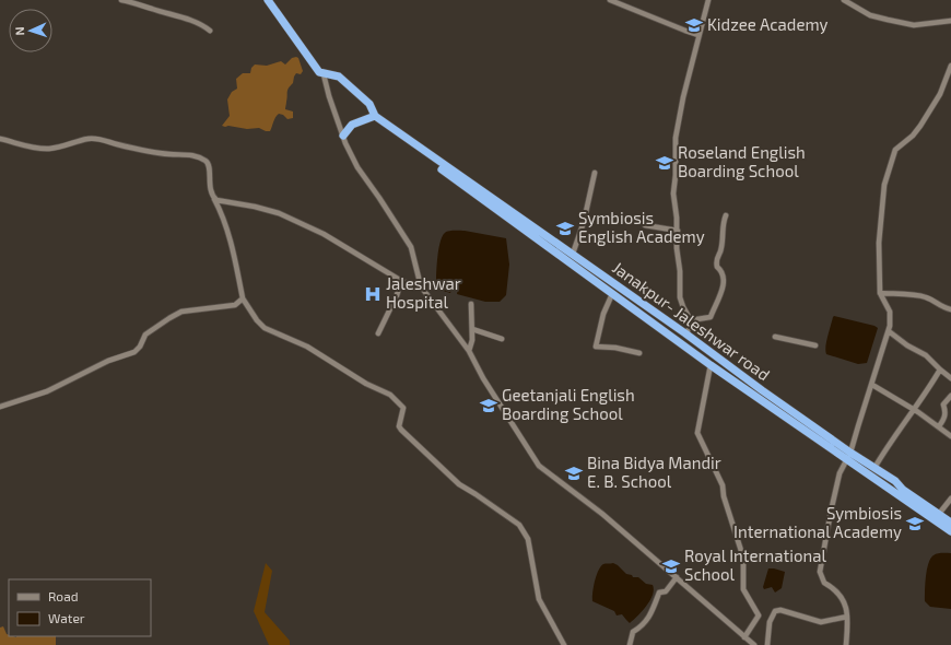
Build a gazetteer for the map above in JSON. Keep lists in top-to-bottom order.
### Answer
{
  "streets": {
    "highway": ["Janakpur- Jaleshwar road"]
  },
  "places": {
    "school or university": [
      "Kidzee Academy",
      "Roseland English Boarding School",
      "Symbiosis English Academy",
      "Geetanjali English Boarding School",
      "Bina Bidya Mandir E. B. School",
      "Symbiosis International Academy",
      "Royal International School"
    ],
    "hospital": ["Jaleshwar Hospital"]
  },
  "legend": ["Road", "Water"],
  "north": "left"
}
